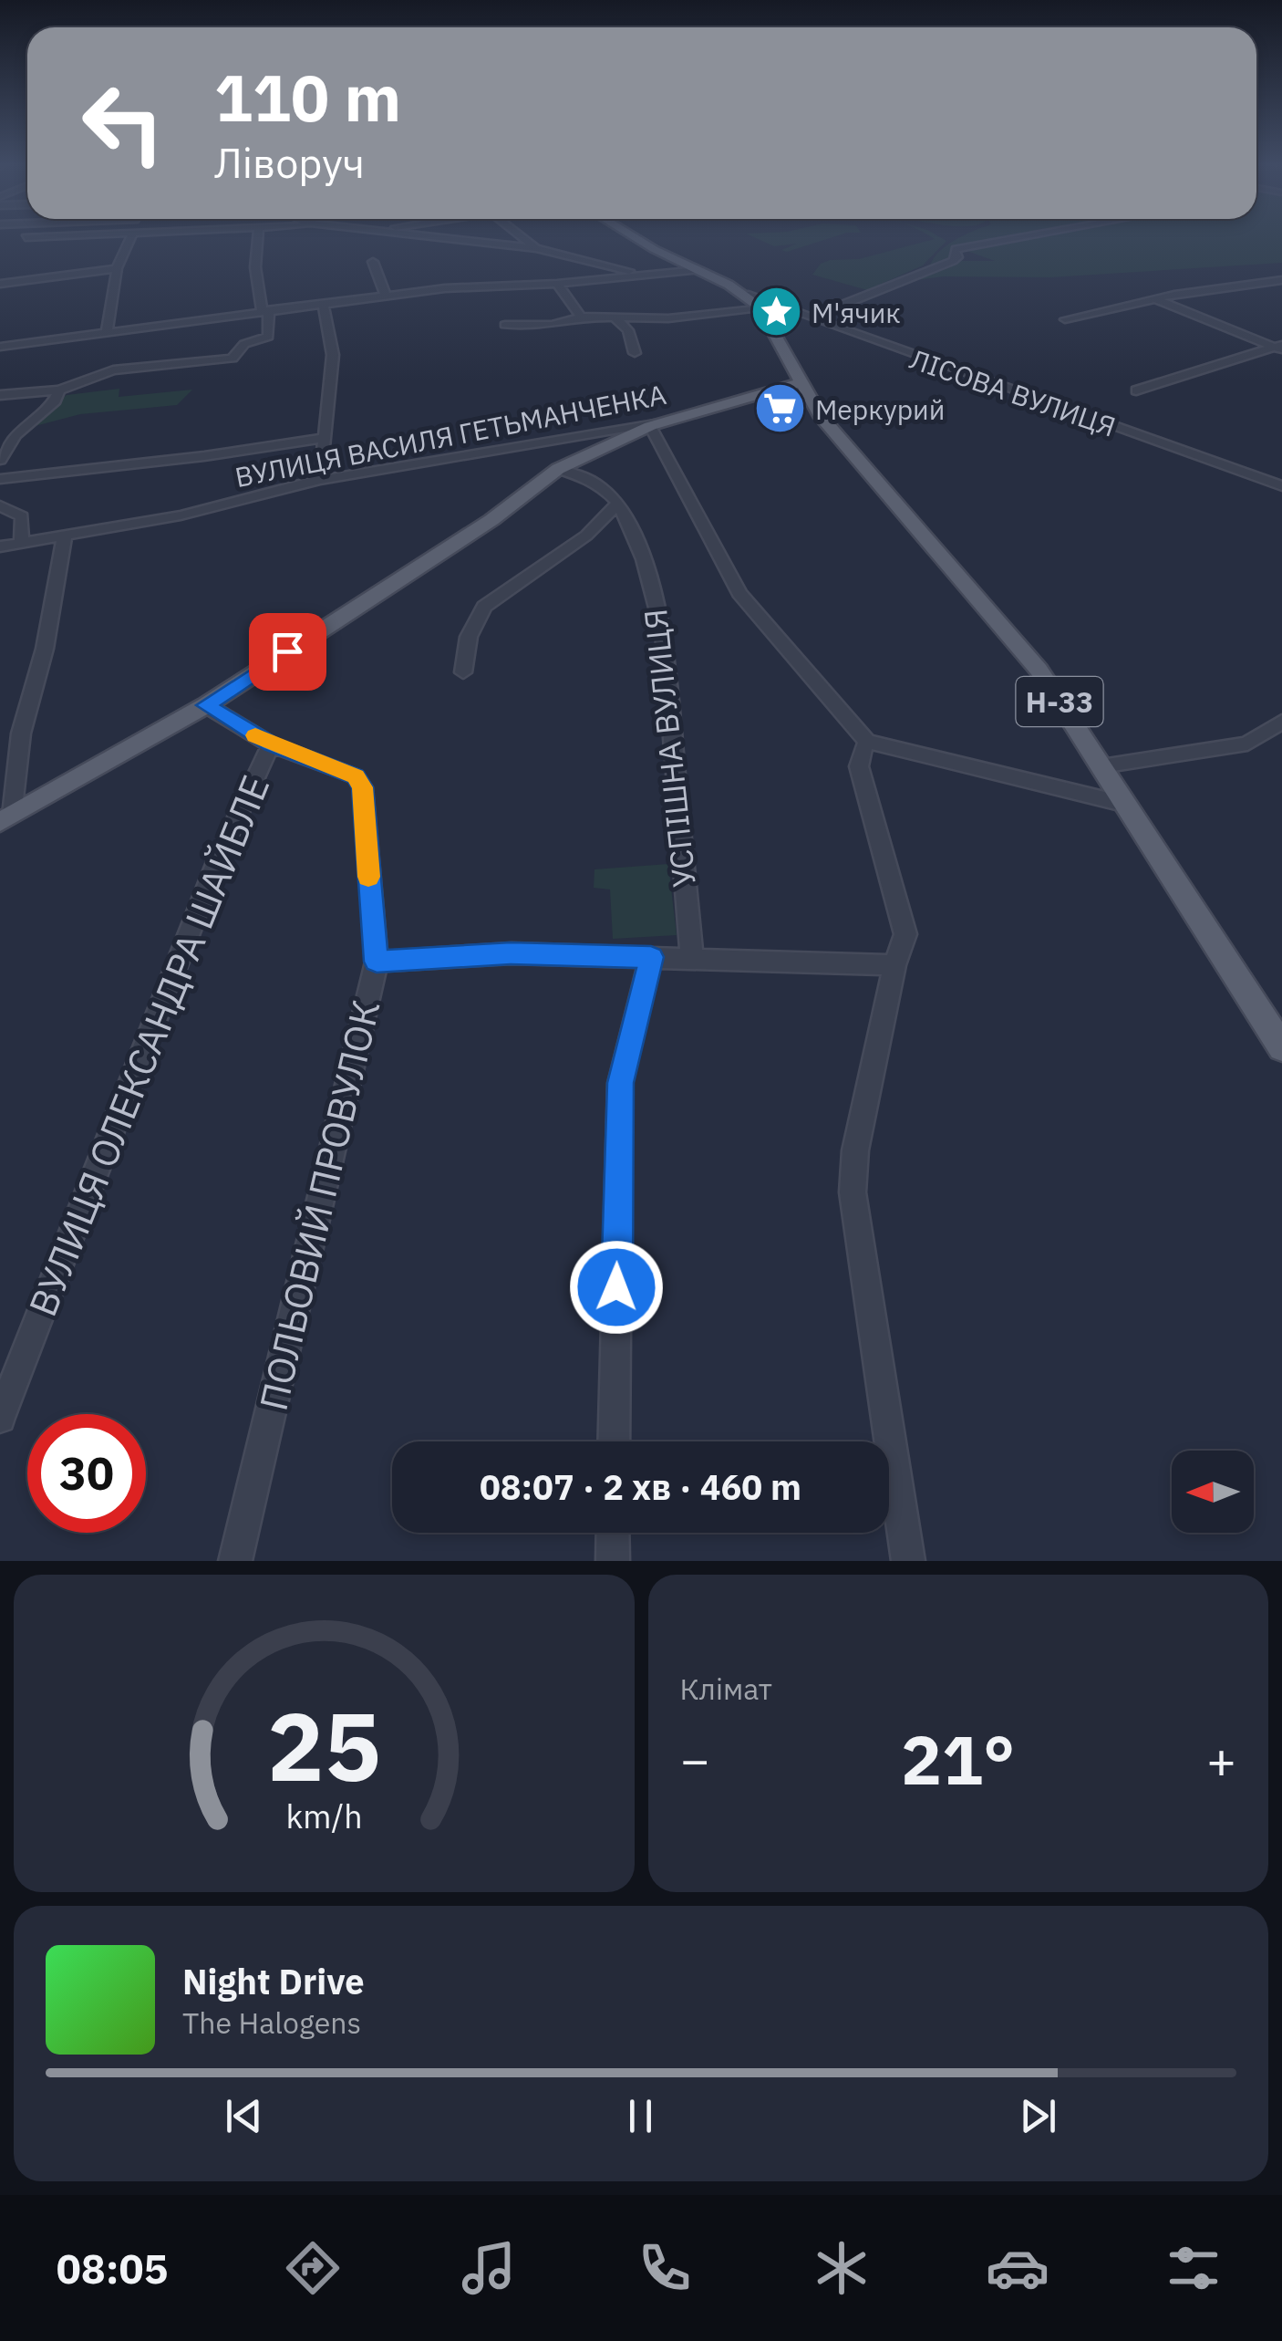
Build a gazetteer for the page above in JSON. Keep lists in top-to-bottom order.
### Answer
{
  "streets": {
    "main road": ["ВУЛИЦЯ ВАСИЛЯ ГЕТЬМАНЧЕНКА", "Н-33"],
    "street": [
      "ЛІСОВА ВУЛИЦЯ",
      "УСПІШНА ВУЛИЦЯ",
      "ВУЛИЦЯ ОЛЕКСАНДРА ШАЙБЛЕ",
      "ПОЛЬОВИЙ ПРОВУЛОК"
    ]
  },
  "crossings": [
    ["ЛІСОВА ВУЛИЦЯ", "Н-33"],
    ["ВУЛИЦЯ ВАСИЛЯ ГЕТЬМАНЧЕНКА", "Н-33"],
    ["ВУЛИЦЯ ОЛЕКСАНДРА ШАЙБЛЕ", "ПОЛЬОВИЙ ПРОВУЛОК"]
  ],
  "places": {
    "place": ["М'ячик"],
    "supermarket": ["Меркурий"]
  },
  "north": "left",
  "page": {
    "turn": ["110 m", "Ліворуч"],
    "limit": "30",
    "trip": "08:07 · 2 хв · 460 m",
    "tile": "Клімат",
    "heat": ["−", "21°", "+"],
    "song": ["Night Drive", "The Halogens"],
    "tabs": "08:05",
    "gauge": ["25", "km/h"]
  }
}
